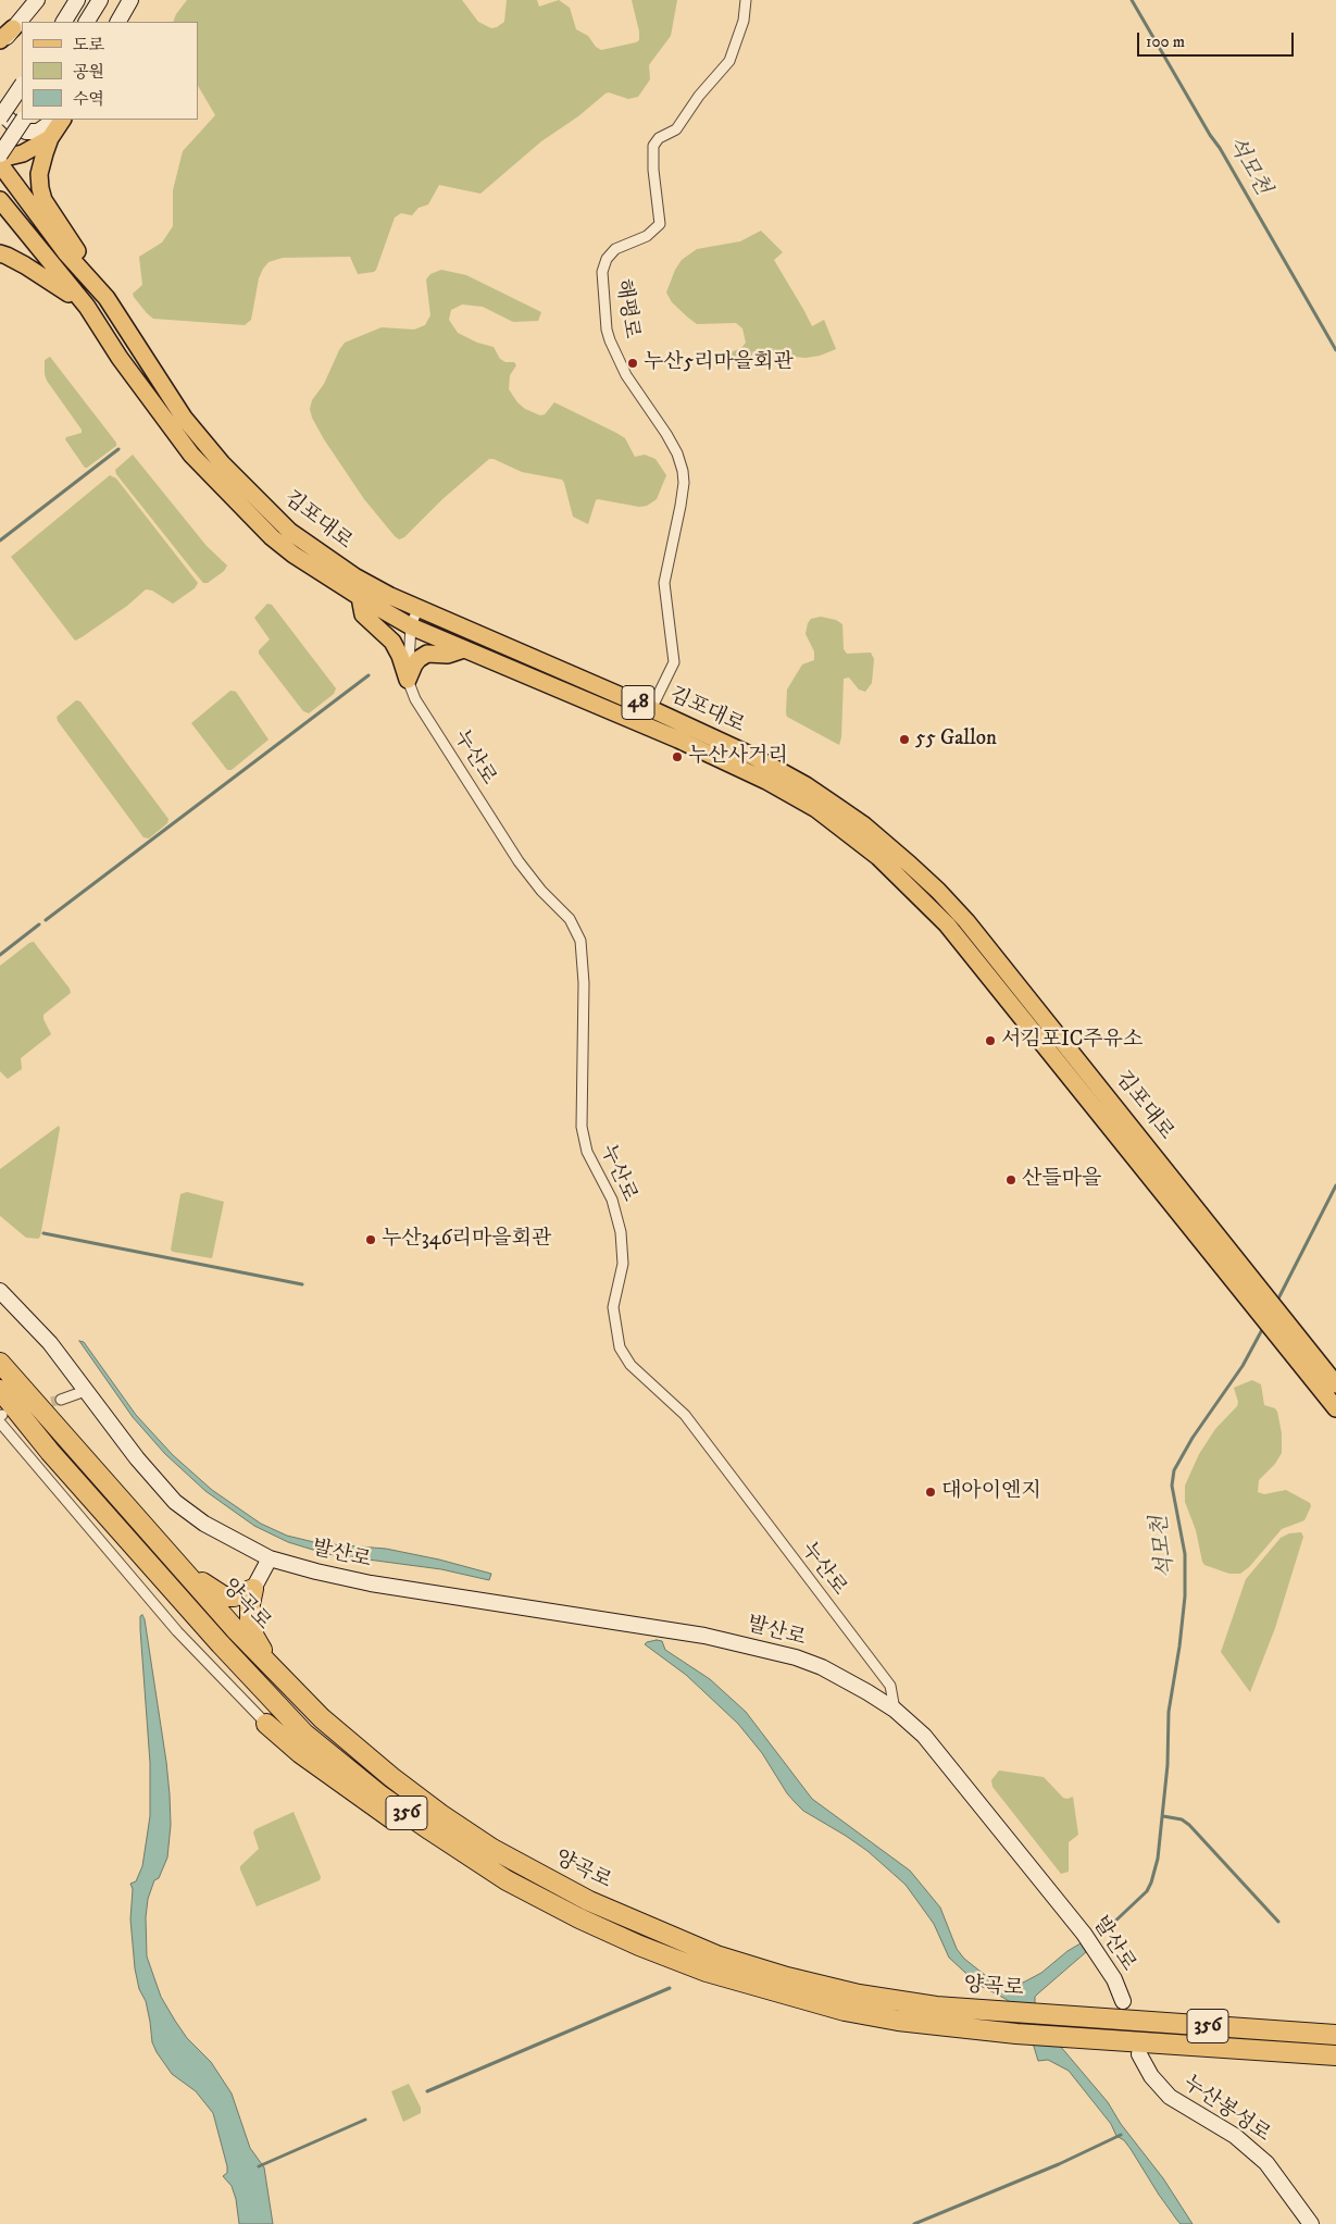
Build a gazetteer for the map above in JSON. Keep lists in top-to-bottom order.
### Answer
{
  "streets": {
    "highway": ["양곡로", "356"],
    "main road": ["김포대로", "48"],
    "street": [
      "해평로",
      "누산로",
      "발산로",
      "누산봉성로"
    ]
  },
  "crossings": [
    ["해평로", "김포대로"],
    ["김포대로", "누산로"],
    ["누산로", "발산로"]
  ],
  "water": ["석모천"],
  "places": [
    "누산5리마을회관",
    "55 Gallon",
    "누산사거리",
    "서김포IC주유소",
    "산들마을",
    "누산346리마을회관",
    "대아이엔지"
  ],
  "legend": ["도로", "공원", "수역"],
  "scale_bar": "100 m"
}
